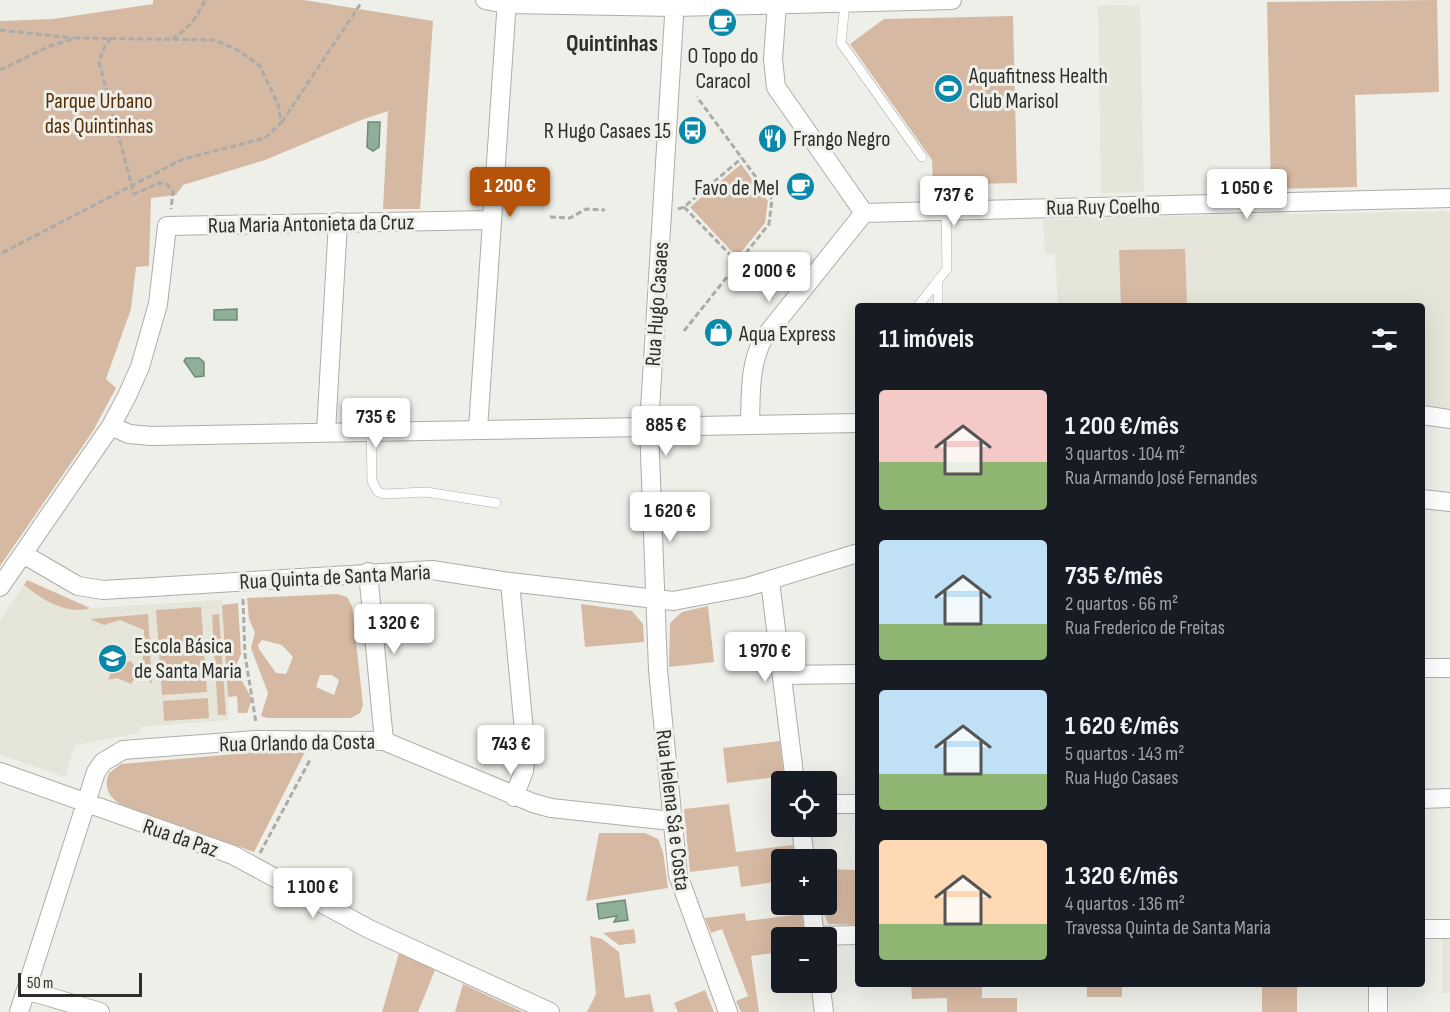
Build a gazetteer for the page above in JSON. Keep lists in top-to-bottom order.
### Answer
{
  "streets": {
    "street": [
      "Rua Ruy Coelho",
      "Rua Maria Antonieta da Cruz",
      "Rua Hugo Casaes",
      "Rua Quinta de Santa Maria",
      "Rua Orlando da Costa",
      "Rua Helena Sá e Costa",
      "Rua da Paz"
    ]
  },
  "crossings": [
    ["Rua Hugo Casaes", "Rua Quinta de Santa Maria"],
    ["Rua Hugo Casaes", "Rua Helena Sá e Costa"],
    ["Rua Quinta de Santa Maria", "Rua Helena Sá e Costa"],
    ["Rua Orlando da Costa", "Rua Helena Sá e Costa"],
    ["Rua Orlando da Costa", "Rua da Paz"]
  ],
  "districts": ["Quintinhas"],
  "parks": ["Parque Urbano das Quintinhas"],
  "places": {
    "cafe": ["O Topo do Caracol", "Favo de Mel"],
    "sports": ["Aquafitness Health Club Marisol"],
    "bus stop": ["R Hugo Casaes 15"],
    "restaurant": ["Frango Negro"],
    "shop": ["Aqua Express"],
    "school or university": ["Escola Básica de Santa Maria"]
  },
  "scale_bar": "50 m",
  "page": {
    "price": [
      "1 200 €",
      "1 050 €",
      "737 €",
      "2 000 €",
      "735 €",
      "885 €",
      "1 620 €",
      "1 320 €",
      "1 970 €",
      "743 €",
      "1 100 €"
    ],
    "heading": "11 imóveis",
    "list": [
      {
        "name": "1 200 €/mês",
        "note": "3 quartos · 104 m² · Rua Armando José Fernandes"
      },
      {
        "name": "735 €/mês",
        "note": "2 quartos · 66 m² · Rua Frederico de Freitas"
      },
      {
        "name": "1 620 €/mês",
        "note": "5 quartos · 143 m² · Rua Hugo Casaes"
      },
      {
        "name": "1 320 €/mês",
        "note": "4 quartos · 136 m² · Travessa Quinta de Santa Maria"
      }
    ],
    "map_buttons": ["+", "−"],
    "scale": "50 m"
  }
}
